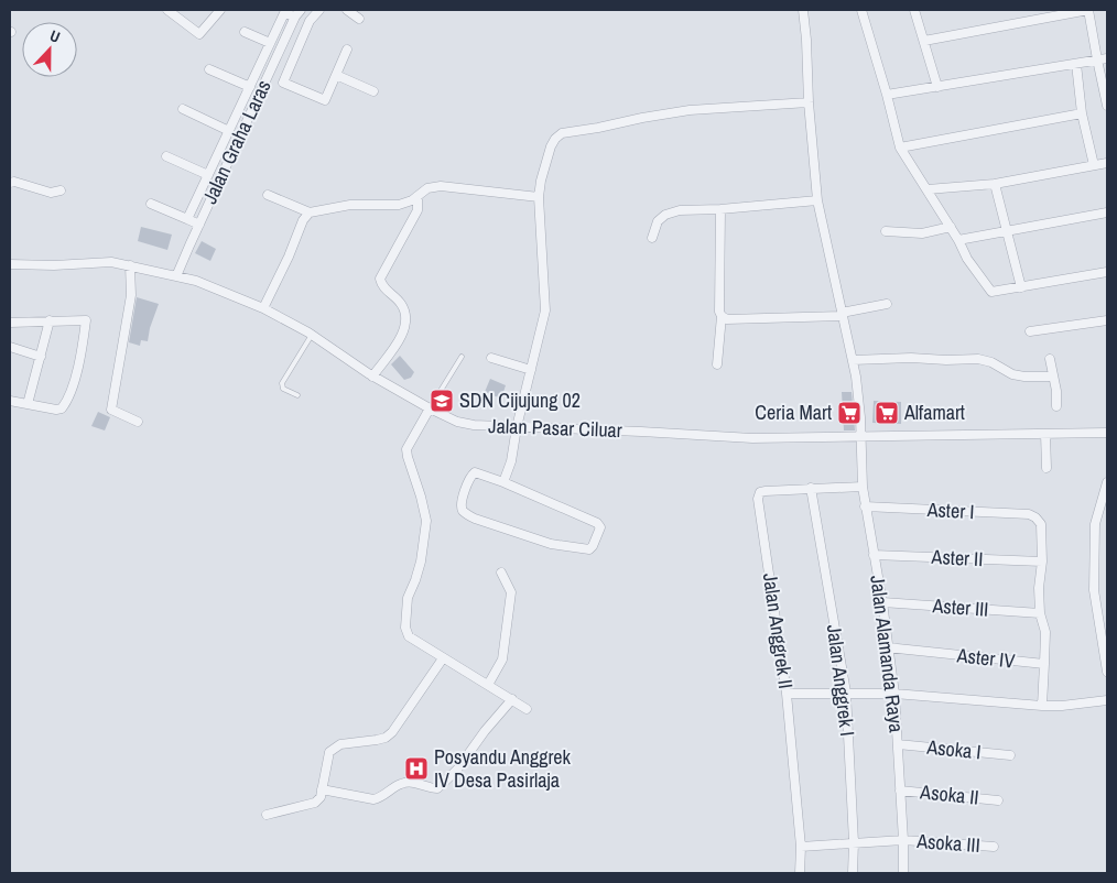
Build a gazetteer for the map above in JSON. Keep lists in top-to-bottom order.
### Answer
{
  "streets": {
    "street": [
      "Jalan Graha Laras",
      "Jalan Pasar Ciluar",
      "Aster I",
      "Aster II",
      "Aster III",
      "Jalan Anggrek II",
      "Jalan Alamanda Raya",
      "Aster IV",
      "Jalan Anggrek I",
      "Asoka I",
      "Asoka II",
      "Asoka III"
    ]
  },
  "crossings": [
    ["Jalan Graha Laras", "Jalan Pasar Ciluar"],
    ["Jalan Pasar Ciluar", "Jalan Alamanda Raya"],
    ["Aster I", "Aster II"],
    ["Aster I", "Jalan Alamanda Raya"],
    ["Aster II", "Jalan Alamanda Raya"],
    ["Aster III", "Jalan Alamanda Raya"],
    ["Jalan Anggrek II", "Jalan Alamanda Raya"],
    ["Jalan Anggrek II", "Jalan Anggrek I"],
    ["Jalan Anggrek II", "Asoka III"],
    ["Jalan Alamanda Raya", "Aster IV"],
    ["Jalan Alamanda Raya", "Asoka I"],
    ["Jalan Alamanda Raya", "Asoka II"],
    ["Jalan Alamanda Raya", "Asoka III"],
    ["Jalan Anggrek I", "Asoka III"]
  ],
  "places": {
    "school or university": ["SDN Cijujung 02"],
    "supermarket": ["Ceria Mart", "Alfamart"],
    "hospital": ["Posyandu Anggrek IV Desa Pasirlaja"]
  },
  "north": "top"
}
